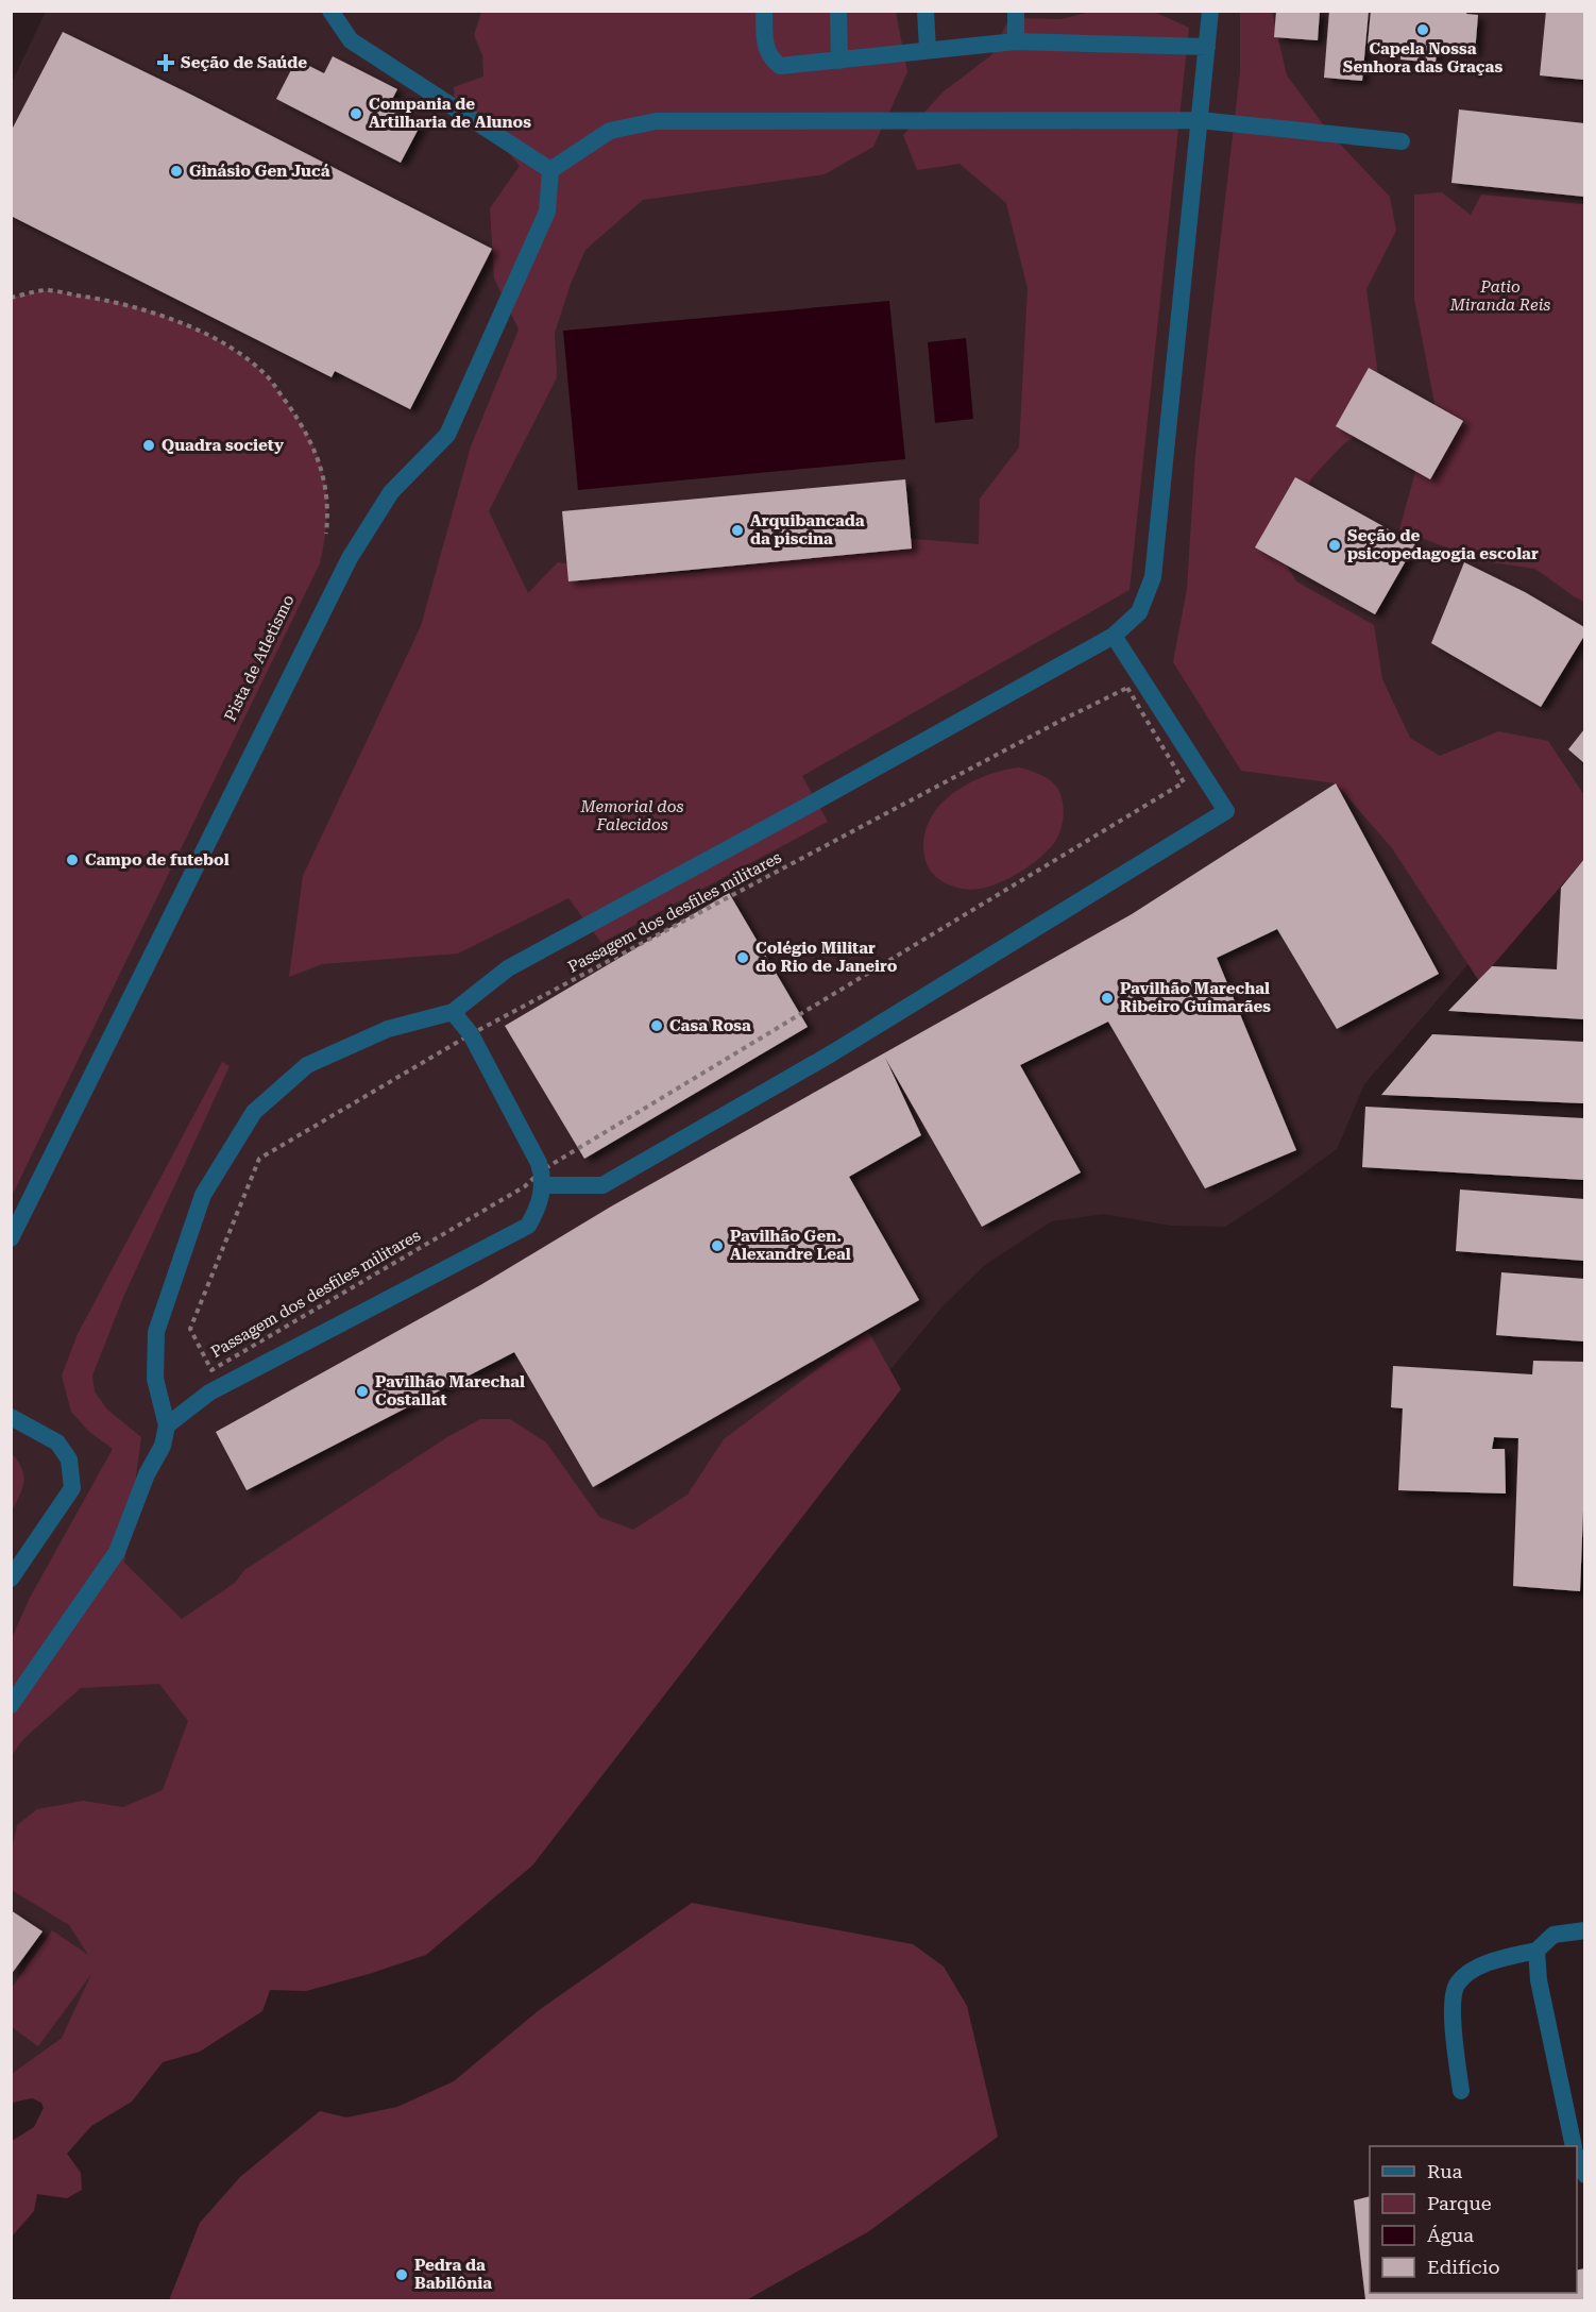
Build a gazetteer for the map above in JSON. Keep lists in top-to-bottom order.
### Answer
{
  "streets": {
    "path": ["Passagem dos desfiles militares"]
  },
  "parks": ["Patio Miranda Reis", "Memorial dos Falecidos"],
  "places": {
    "other": [
      "Capela Nossa Senhora das Graças",
      "Compania de Artilharia de Alunos",
      "Ginásio Gen Jucá",
      "Quadra society",
      "Arquibancada da piscina",
      "Seção de psicopedagogia escolar",
      "Campo de futebol",
      "Colégio Militar do Rio de Janeiro",
      "Pavilhão Marechal Ribeiro Guimarães",
      "Casa Rosa",
      "Pavilhão Gen. Alexandre Leal",
      "Pavilhão Marechal Costallat",
      "Pedra da Babilônia"
    ],
    "health": ["Seção de Saúde"]
  },
  "legend": [
    "Rua",
    "Parque",
    "Água",
    "Edifício"
  ]
}
